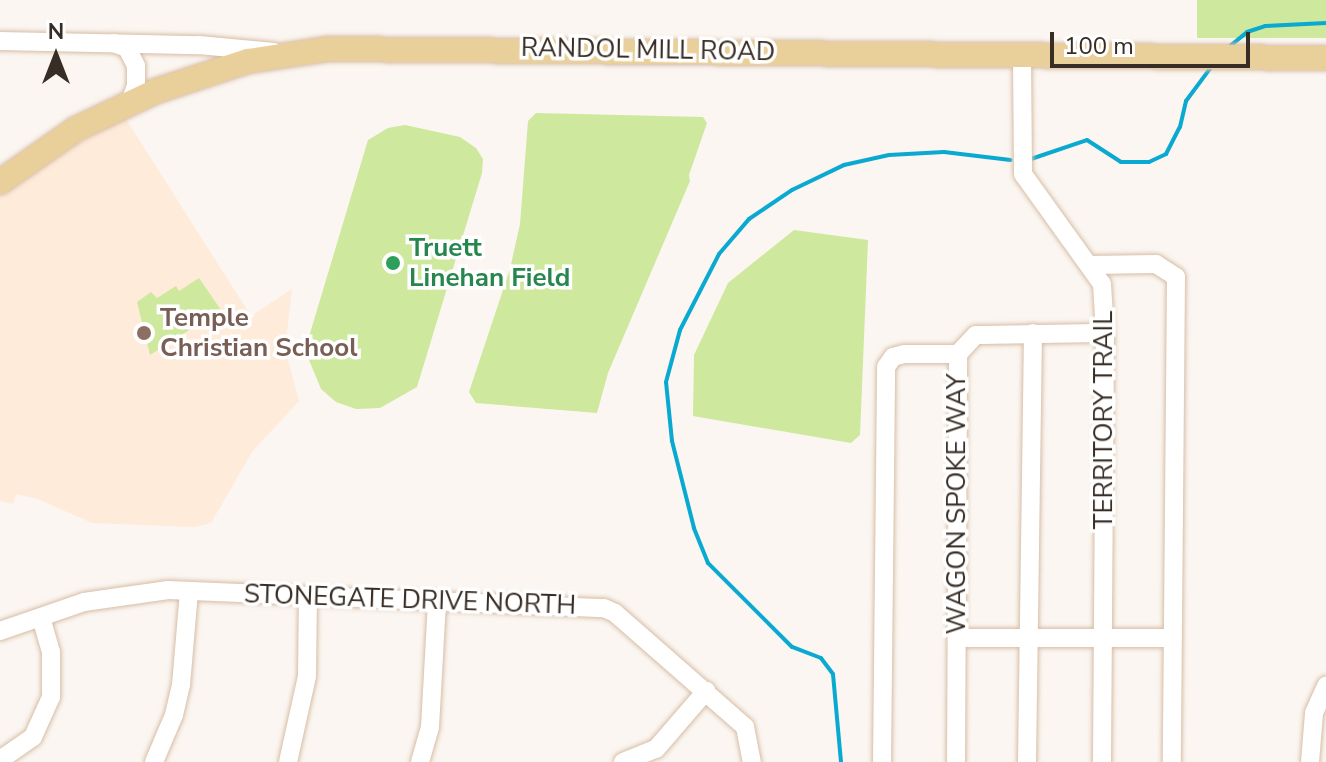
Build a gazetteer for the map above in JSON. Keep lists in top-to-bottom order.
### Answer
{
  "streets": {
    "main road": ["RANDOL MILL ROAD"],
    "street": ["TERRITORY TRAIL", "WAGON SPOKE WAY", "STONEGATE DRIVE NORTH"]
  },
  "crossings": [
    ["RANDOL MILL ROAD", "TERRITORY TRAIL"],
    ["TERRITORY TRAIL", "WAGON SPOKE WAY"]
  ],
  "places": ["Truett Linehan Field", "Temple Christian School"],
  "scale_bar": "100 m",
  "north": "top"
}
